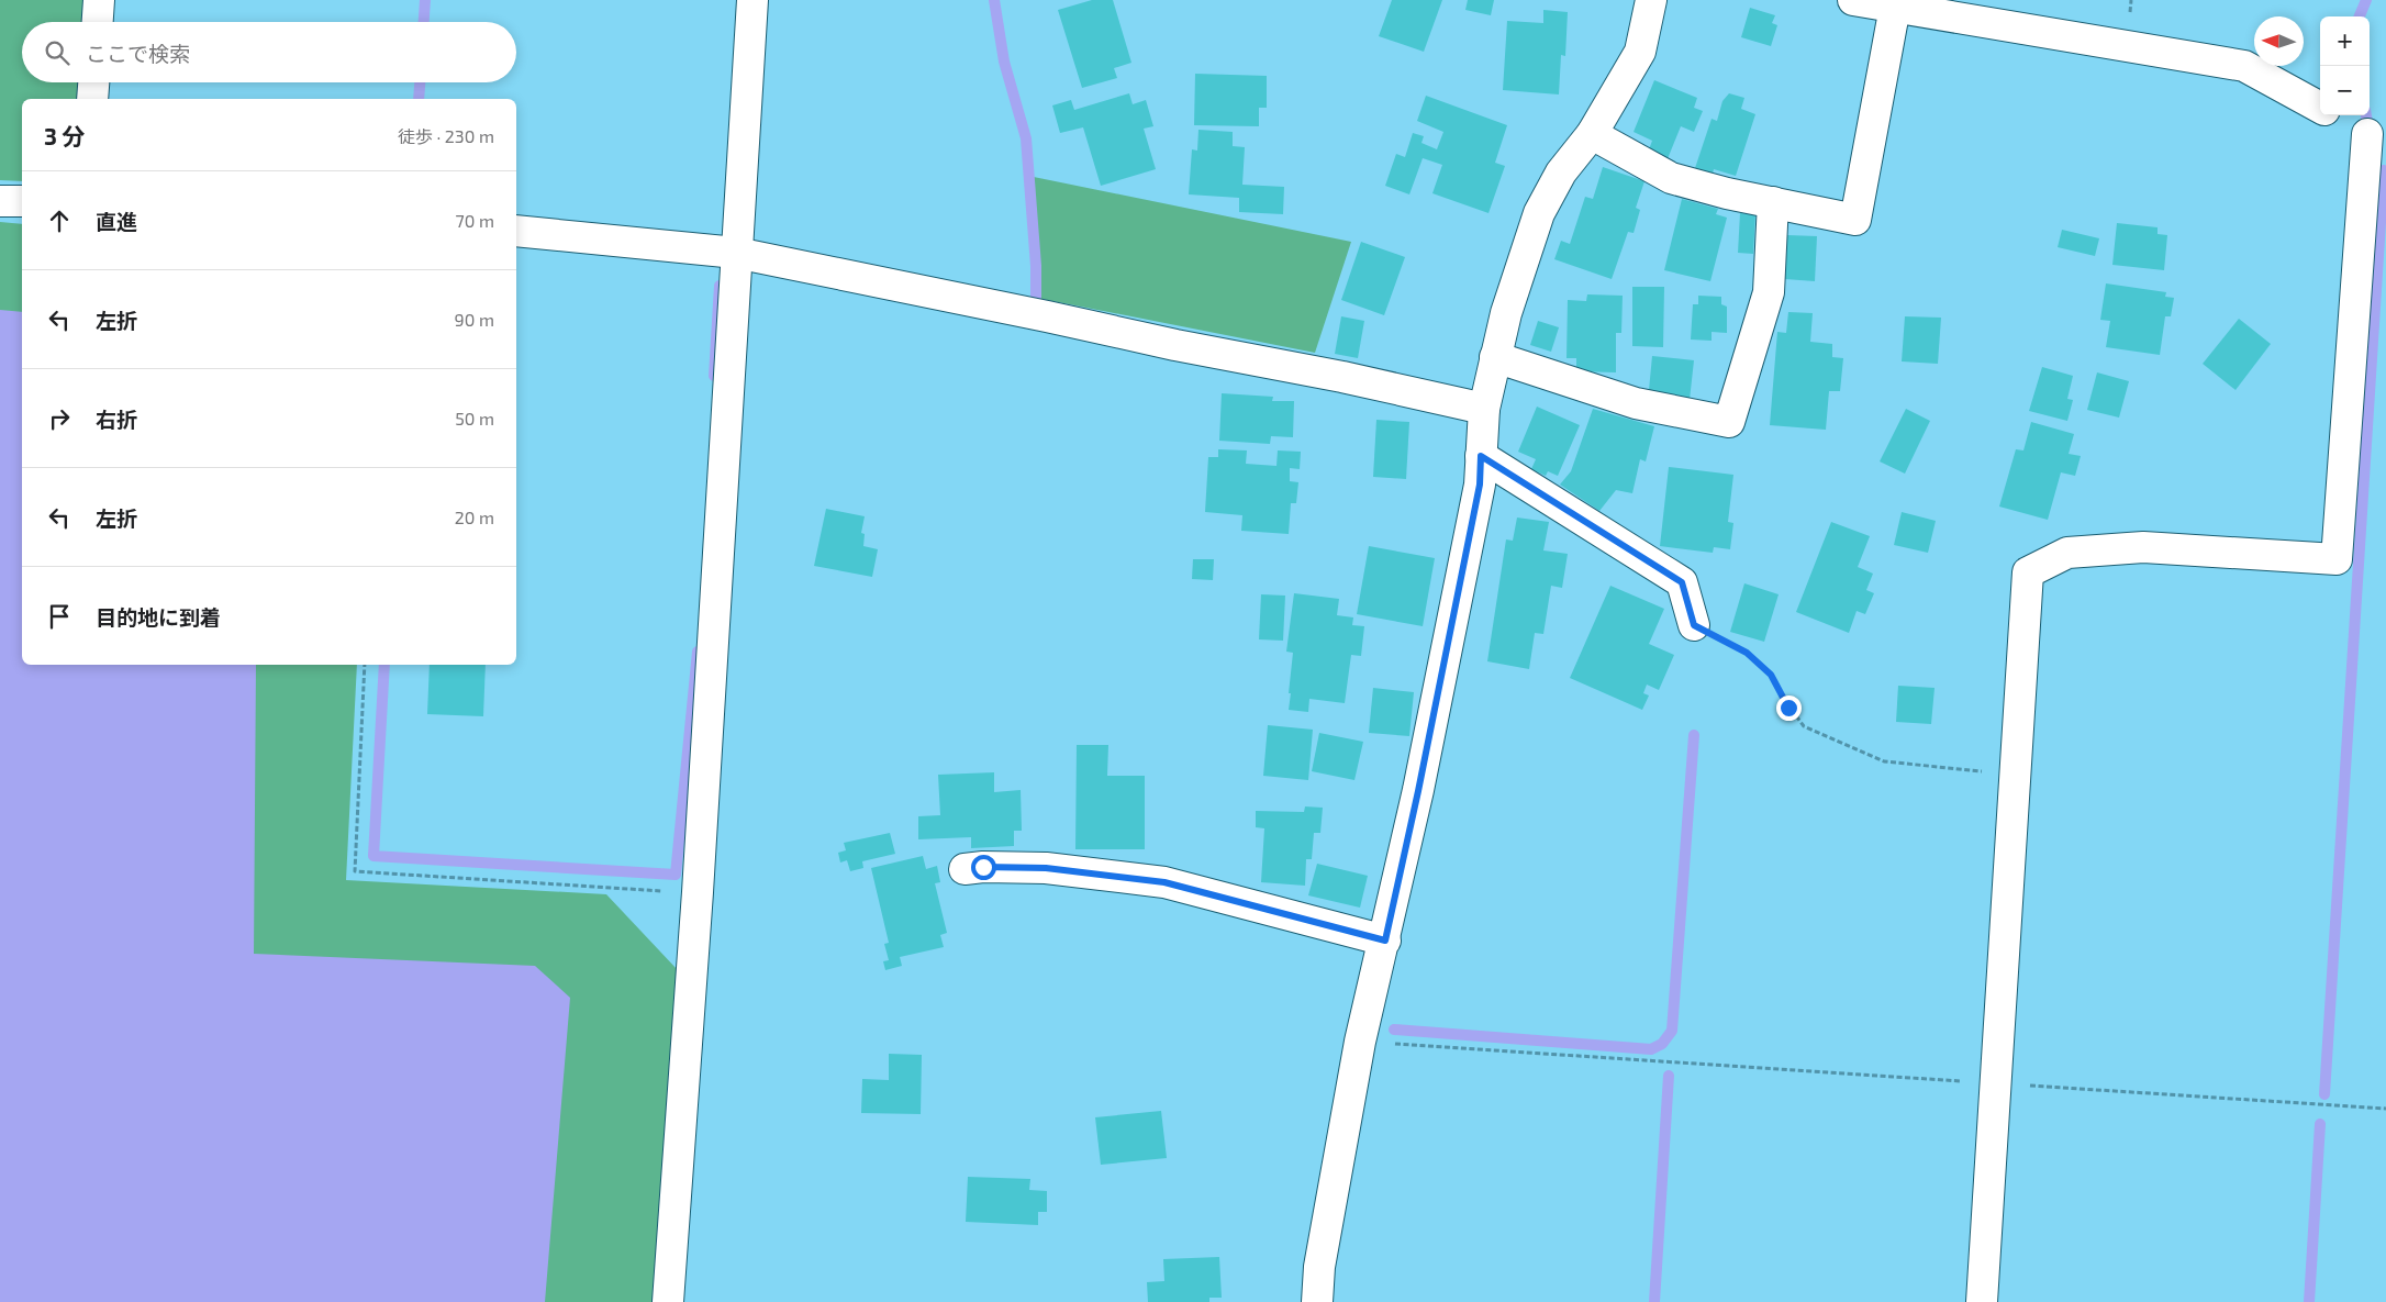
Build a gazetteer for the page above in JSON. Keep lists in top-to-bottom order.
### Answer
{
  "north": "left",
  "page": {
    "map_buttons": ["+", "−"],
    "search": "ここで検索",
    "heading": ["3 分", "徒歩 · 230 m"],
    "list": [
      ["直進", "70 m"],
      ["左折", "90 m"],
      ["右折", "50 m"],
      ["左折", "20 m"],
      "目的地に到着"
    ]
  }
}
